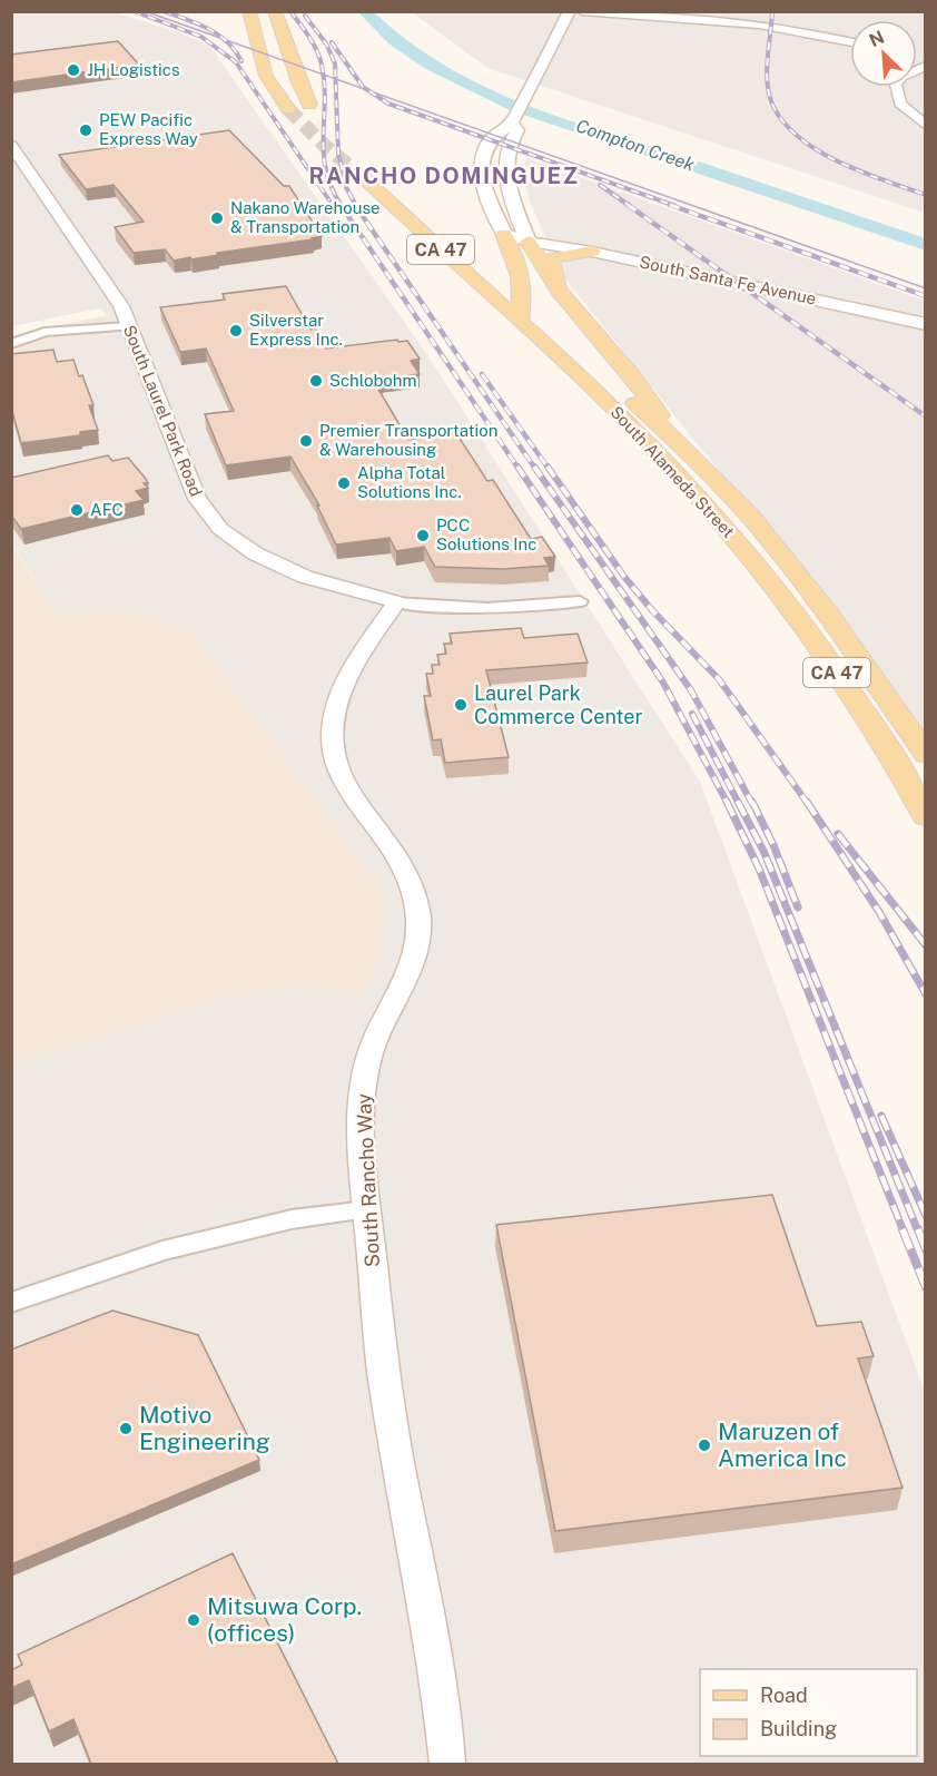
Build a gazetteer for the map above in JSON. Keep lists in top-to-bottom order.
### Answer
{
  "streets": {
    "main road": ["CA 47", "South Santa Fe Avenue", "South Alameda Street"],
    "street": ["South Laurel Park Road", "South Rancho Way"]
  },
  "crossings": [
    ["South Laurel Park Road", "South Rancho Way"]
  ],
  "districts": ["RANCHO DOMINGUEZ"],
  "water": ["Compton Creek"],
  "places": [
    "JH Logistics",
    "PEW Pacific Express Way",
    "Nakano Warehouse & Transportation",
    "Silverstar Express Inc.",
    "Schlobohm",
    "Premier Transportation & Warehousing",
    "Alpha Total Solutions Inc.",
    "AFC",
    "PCC Solutions Inc",
    "Laurel Park Commerce Center",
    "Motivo Engineering",
    "Maruzen of America Inc",
    "Mitsuwa Corp. (offices)"
  ],
  "legend": ["Road", "Building"],
  "north": "top left"
}
